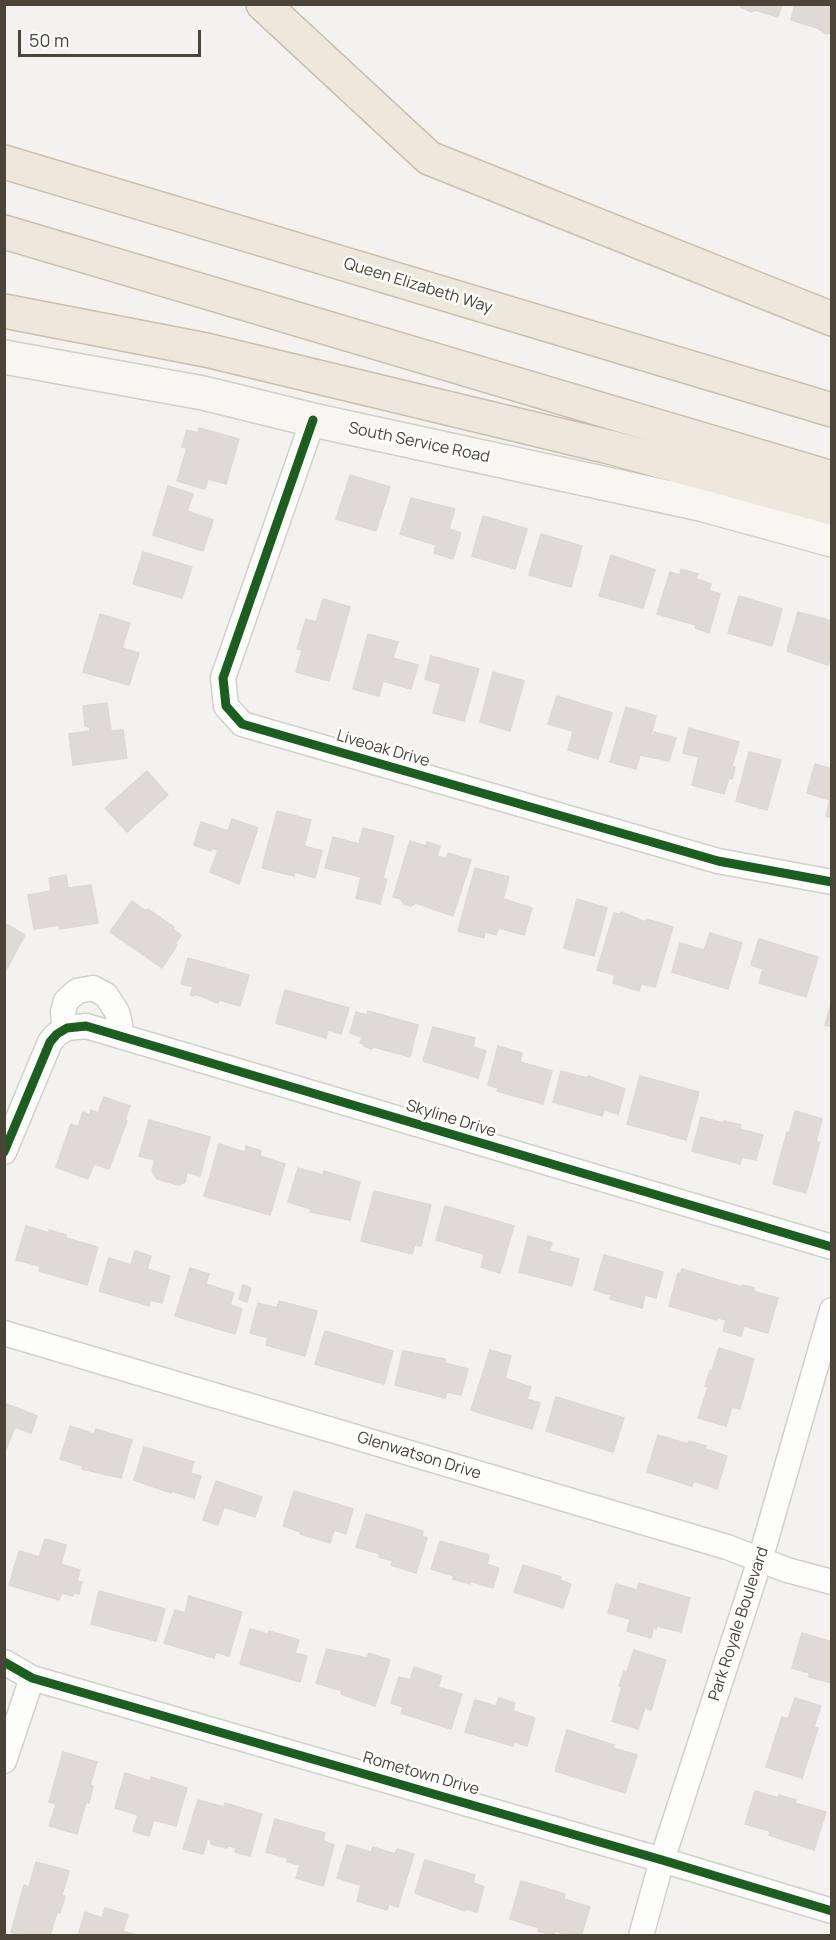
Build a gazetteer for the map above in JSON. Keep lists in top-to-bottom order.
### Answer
{
  "streets": {
    "highway": ["Queen Elizabeth Way"],
    "main road": ["South Service Road"],
    "street": [
      "Liveoak Drive",
      "Skyline Drive",
      "Glenwatson Drive",
      "Park Royale Boulevard",
      "Rometown Drive"
    ]
  },
  "crossings": [
    ["South Service Road", "Liveoak Drive"],
    ["Glenwatson Drive", "Park Royale Boulevard"],
    ["Park Royale Boulevard", "Rometown Drive"]
  ],
  "scale_bar": "50 m"
}
